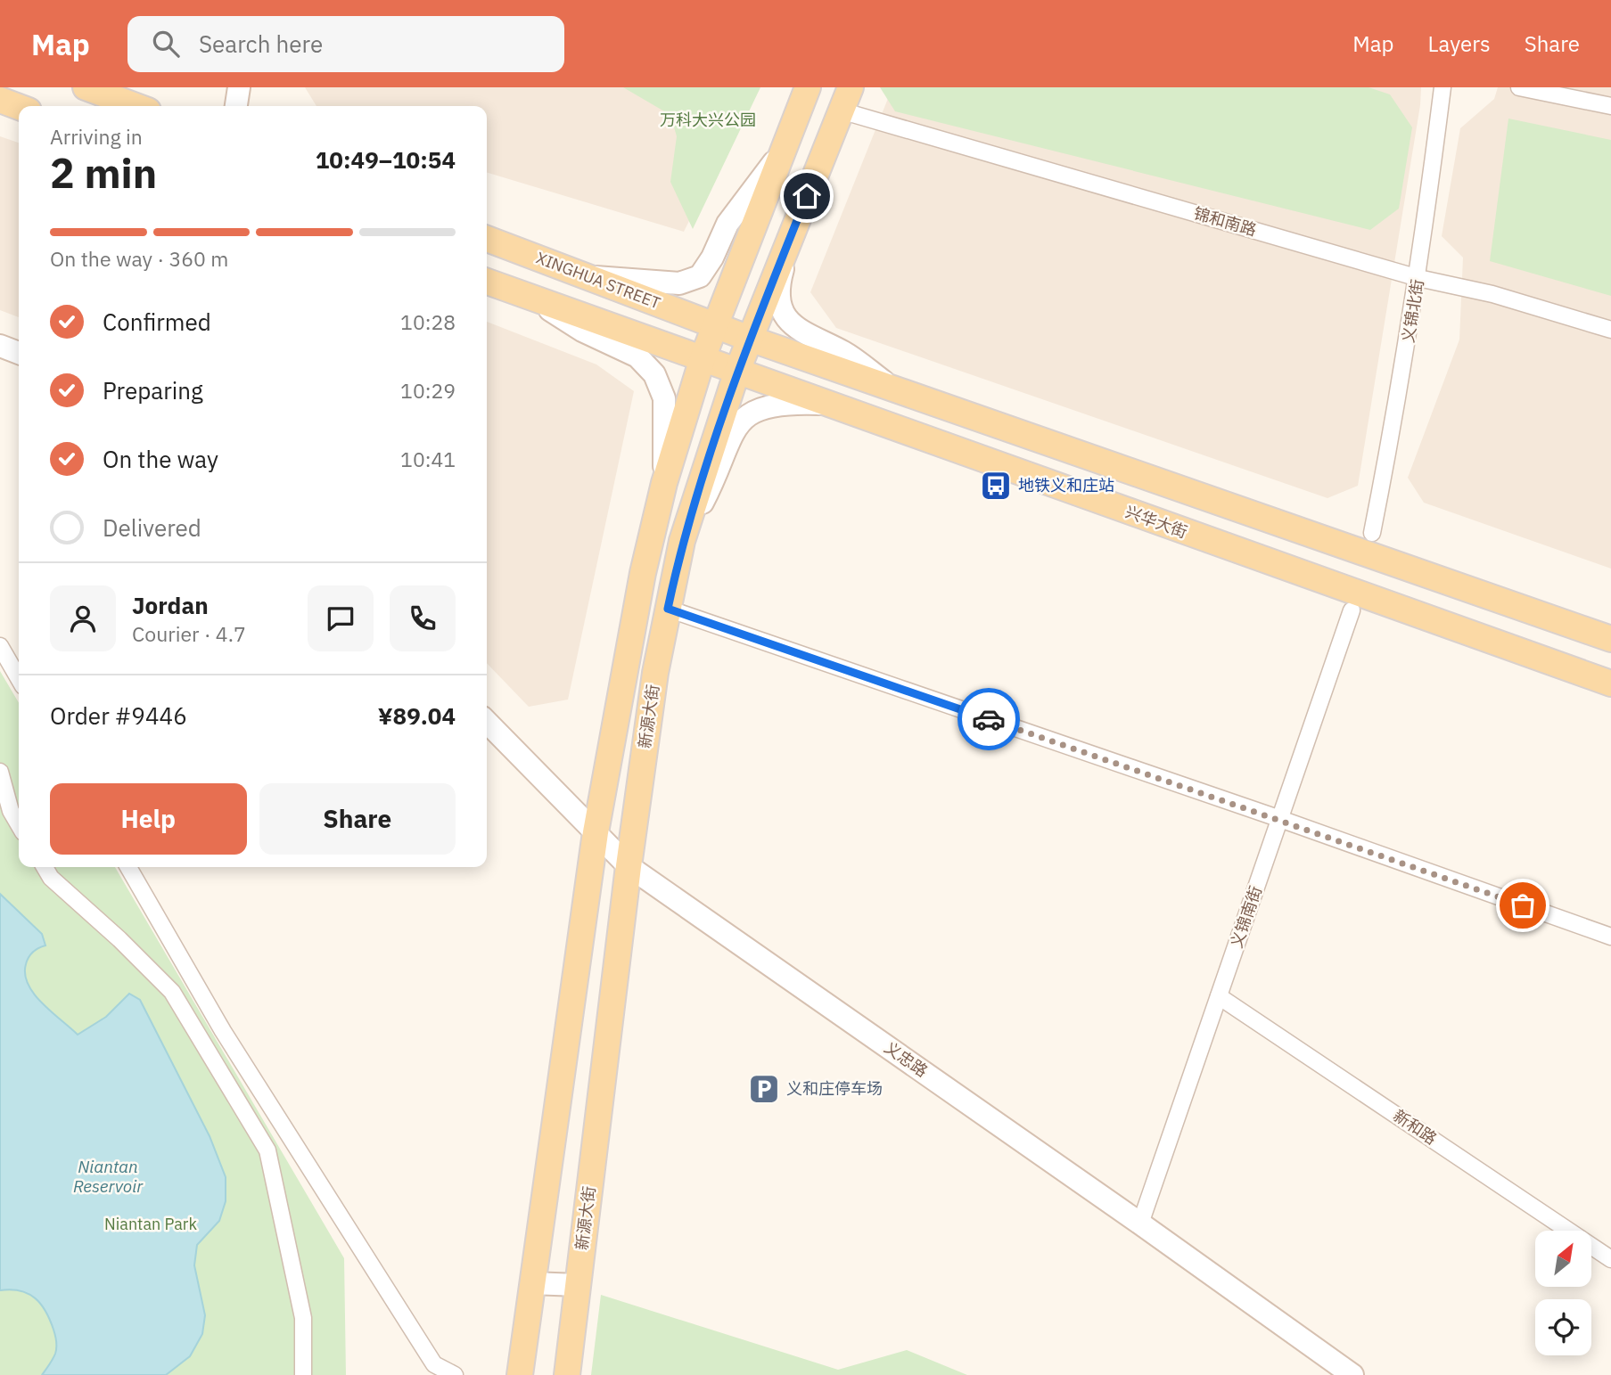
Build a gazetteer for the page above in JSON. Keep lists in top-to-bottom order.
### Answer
{
  "streets": {
    "main road": ["XINGHUA STREET", "兴华大街", "新源大街"],
    "street": [
      "锦和南路",
      "义锦北街",
      "义锦南街",
      "义忠路",
      "新和路"
    ]
  },
  "crossings": [
    ["锦和南路", "义锦北街"],
    ["锦和南路", "新源大街"],
    ["兴华大街", "新源大街"],
    ["新源大街", "义忠路"],
    ["义锦南街", "义忠路"],
    ["义锦南街", "新和路"]
  ],
  "water": ["Niantan Reservoir"],
  "parks": ["万科大兴公园", "Niantan Park"],
  "places": {
    "bus stop": ["地铁义和庄站"],
    "parking": ["义和庄停车场"]
  },
  "north": "top right",
  "page": {
    "header": "Map",
    "search": "Search here",
    "nav": ["Map", "Layers", "Share"],
    "heading": ["2 min", "Arriving in", "10:49–10:54"],
    "panel": [
      "Jordan",
      "Courier · 4.7",
      "Order #9446",
      "¥89.04"
    ],
    "bar": "On the way · 360 m",
    "list": [
      ["Confirmed", "10:28"],
      ["Preparing", "10:29"],
      ["On the way", "10:41"],
      "Delivered"
    ],
    "buttons": ["Help", "Share"]
  }
}
